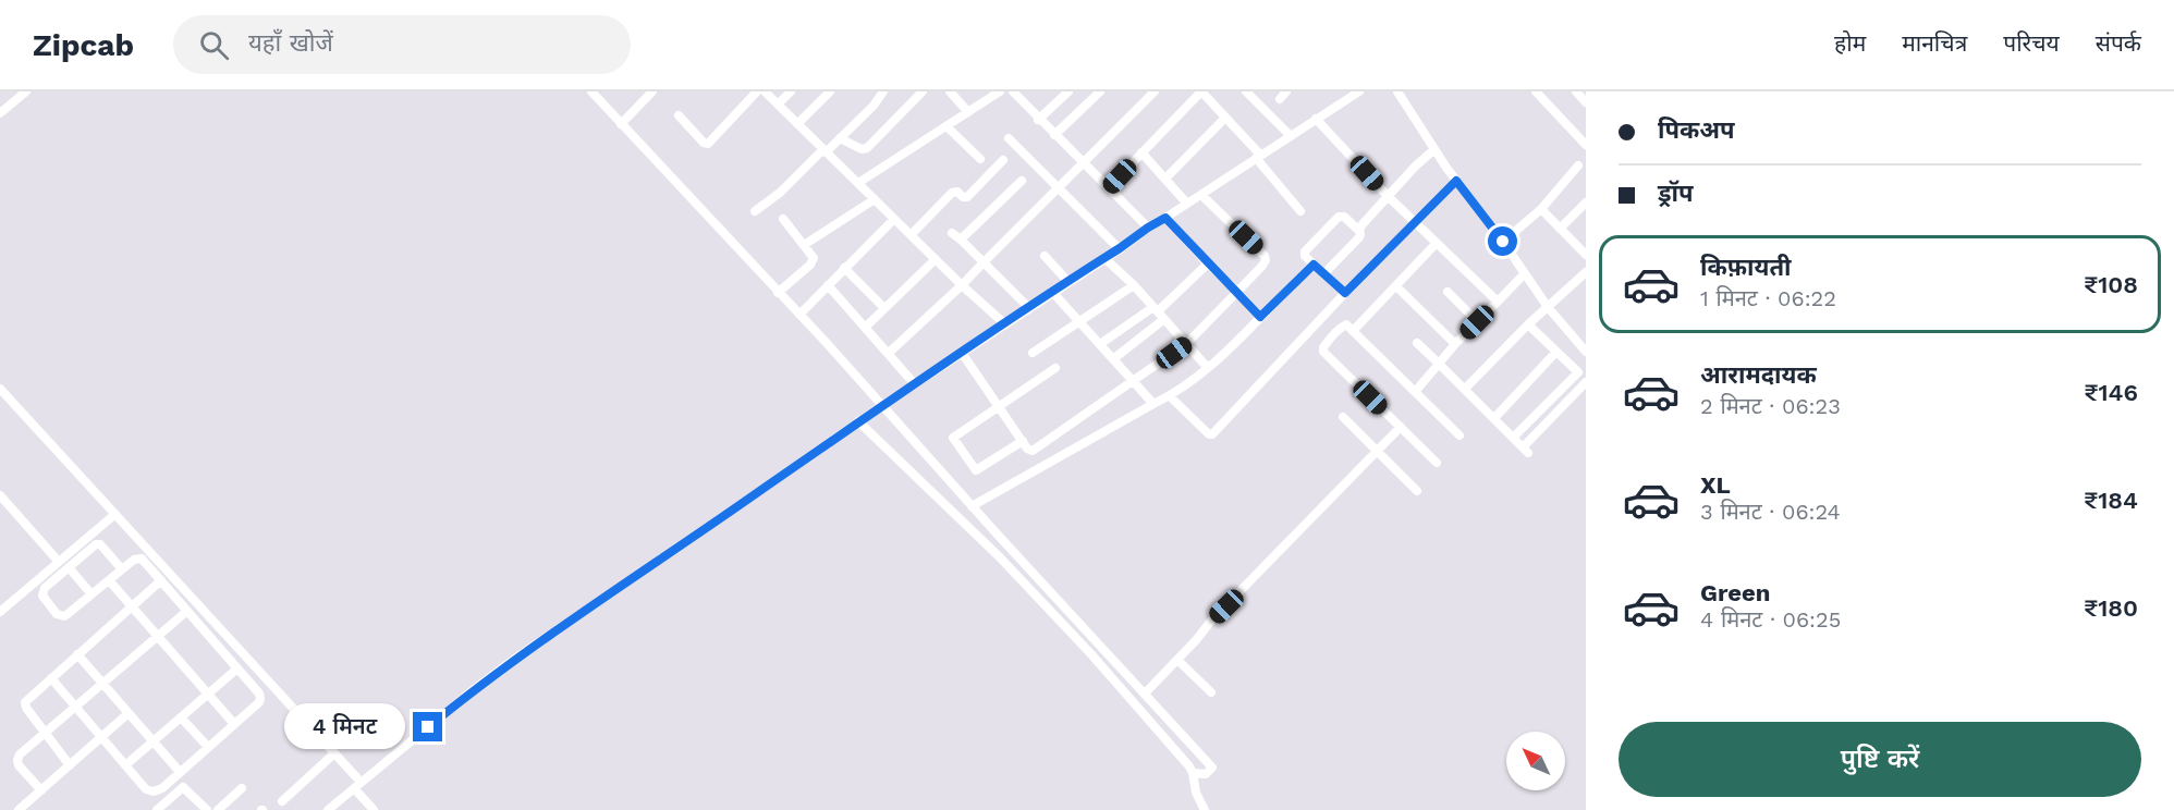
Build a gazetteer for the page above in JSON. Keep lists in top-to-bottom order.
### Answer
{
  "north": "top left",
  "page": {
    "header": "Zipcab",
    "search": "यहाँ खोजें",
    "nav": [
      "होम",
      "मानचित्र",
      "परिचय",
      "संपर्क"
    ],
    "banner": ["पिकअप", "ड्रॉप"],
    "list": [
      {
        "name": "किफ़ायती",
        "note": "1 मिनट · 06:22",
        "value": "₹108"
      },
      {
        "name": "आरामदायक",
        "note": "2 मिनट · 06:23",
        "value": "₹146"
      },
      {
        "name": "XL",
        "note": "3 मिनट · 06:24",
        "value": "₹184"
      },
      {
        "name": "Green",
        "note": "4 मिनट · 06:25",
        "value": "₹180"
      }
    ],
    "bubble": "4 मिनट",
    "buttons": "पुष्टि करें"
  }
}
